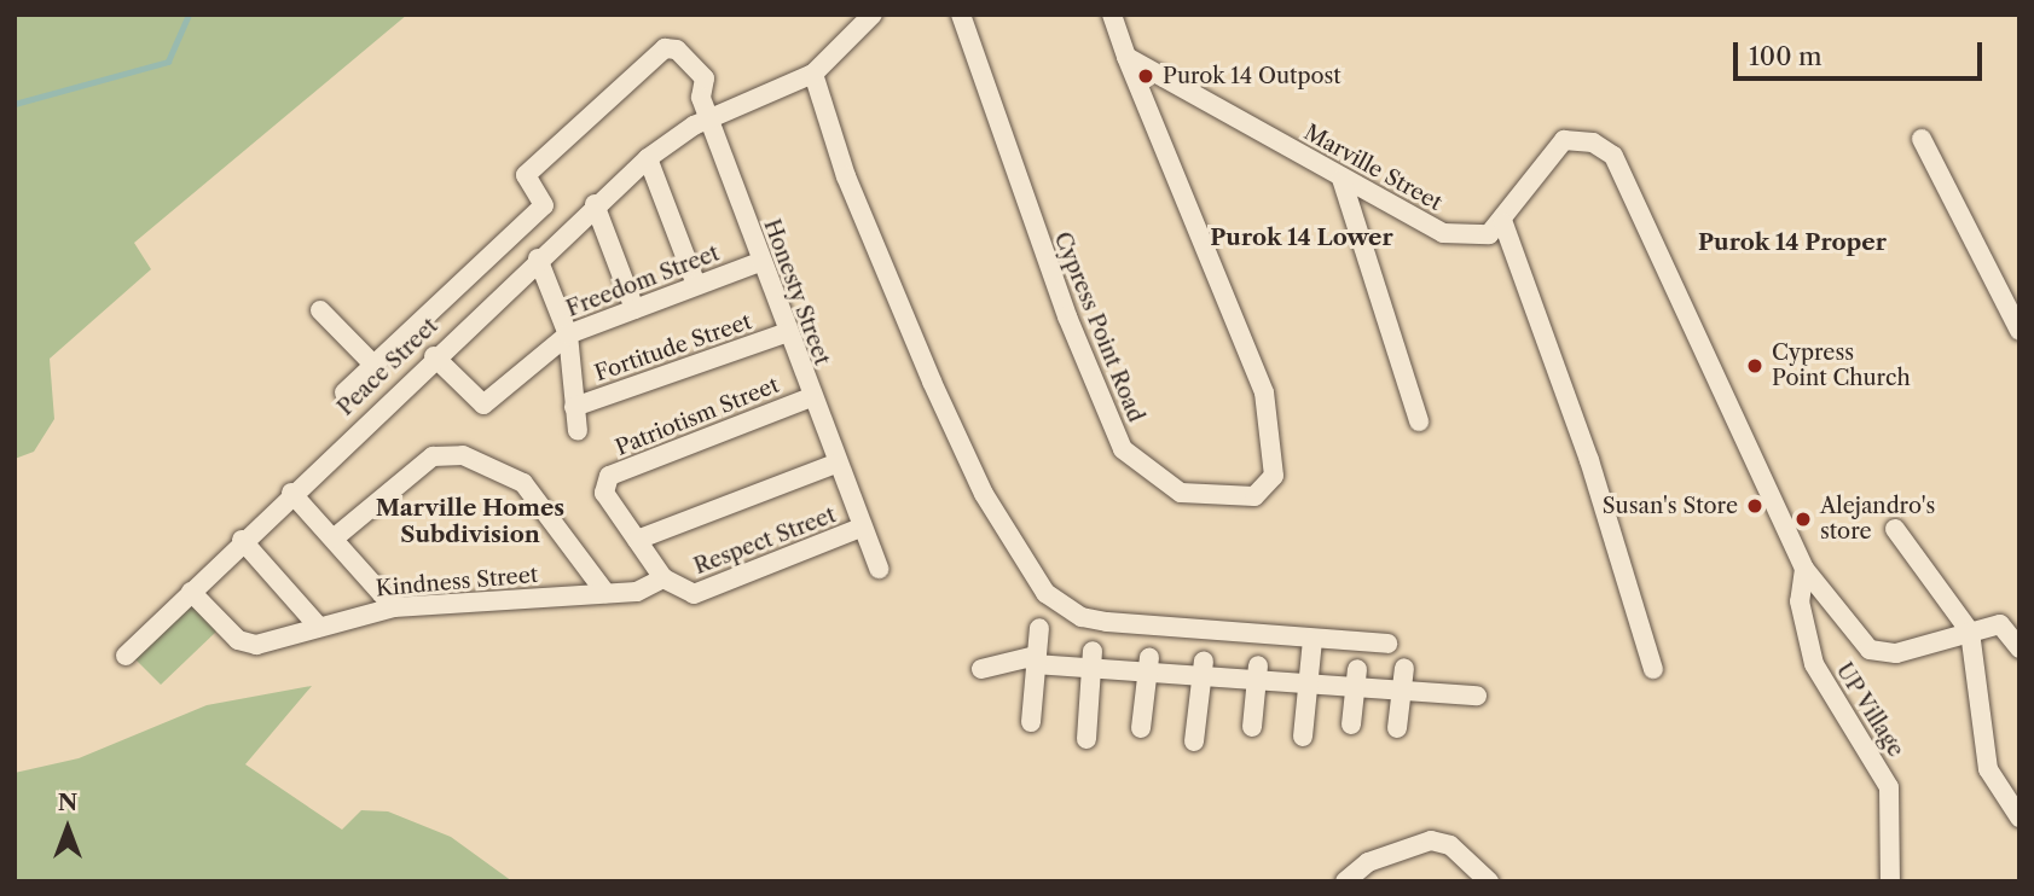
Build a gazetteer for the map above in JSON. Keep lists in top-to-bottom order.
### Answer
{
  "streets": {
    "street": [
      "Marville Street",
      "Freedom Street",
      "Honesty Street",
      "Cypress Point Road",
      "Fortitude Street",
      "Peace Street",
      "Patriotism Street",
      "Respect Street",
      "Kindness Street",
      "UP Village"
    ]
  },
  "crossings": [
    ["Marville Street", "Cypress Point Road"],
    ["Freedom Street", "Honesty Street"],
    ["Freedom Street", "Fortitude Street"],
    ["Freedom Street", "Peace Street"],
    ["Honesty Street", "Fortitude Street"],
    ["Honesty Street", "Peace Street"],
    ["Honesty Street", "Patriotism Street"],
    ["Honesty Street", "Respect Street"],
    ["Fortitude Street", "Peace Street"],
    ["Peace Street", "Kindness Street"],
    ["Respect Street", "Kindness Street"]
  ],
  "districts": ["Purok 14 Lower", "Purok 14 Proper", "Marville Homes Subdivision"],
  "places": [
    "Purok 14 Outpost",
    "Cypress Point Church",
    "Susan's Store",
    "Alejandro's store"
  ],
  "scale_bar": "100 m",
  "north": "top"
}
